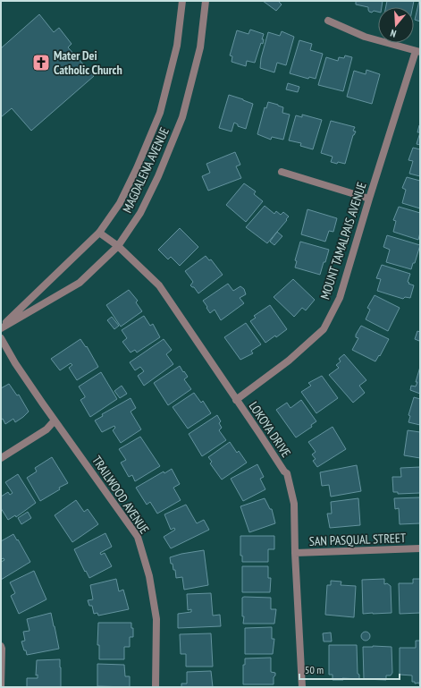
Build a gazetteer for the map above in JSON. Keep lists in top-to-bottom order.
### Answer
{
  "streets": {
    "street": [
      "MAGDALENA AVENUE",
      "MOUNT TAMALPAIS AVENUE",
      "LOKOYA DRIVE",
      "TRAILWOOD AVENUE",
      "SAN PASQUAL STREET"
    ]
  },
  "crossings": [
    ["MAGDALENA AVENUE", "LOKOYA DRIVE"],
    ["MOUNT TAMALPAIS AVENUE", "LOKOYA DRIVE"],
    ["LOKOYA DRIVE", "SAN PASQUAL STREET"]
  ],
  "places": {
    "church": ["Mater Dei Catholic Church"]
  },
  "scale_bar": "50 m",
  "north": "bottom"
}
